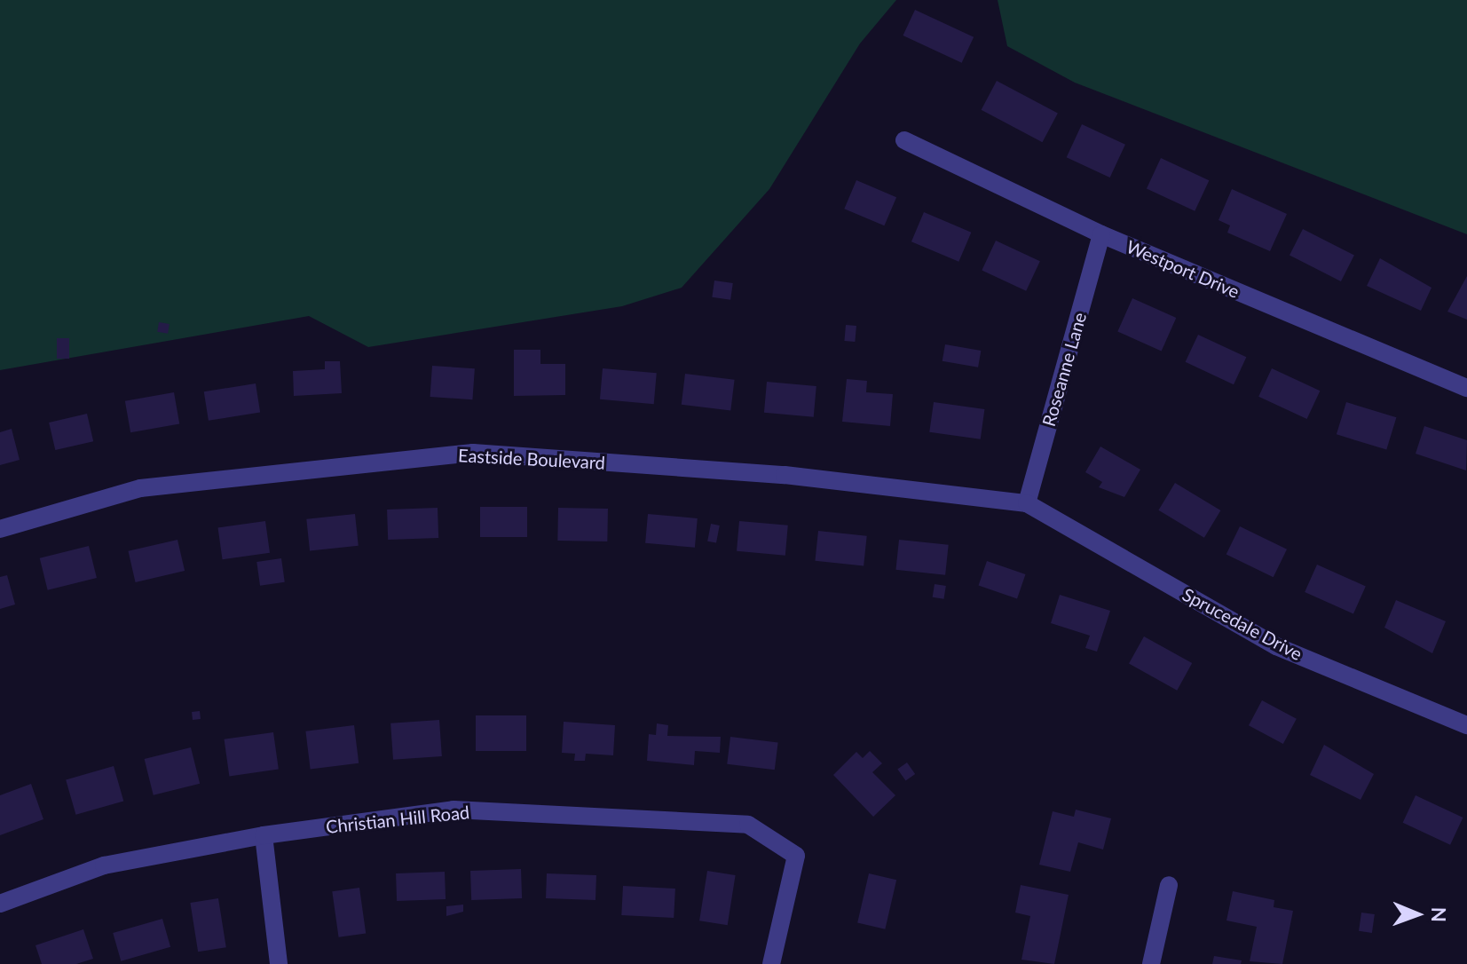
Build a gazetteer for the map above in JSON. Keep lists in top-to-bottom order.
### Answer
{
  "streets": {
    "street": [
      "Westport Drive",
      "Roseanne Lane",
      "Eastside Boulevard",
      "Sprucedale Drive",
      "Christian Hill Road"
    ]
  },
  "crossings": [
    ["Westport Drive", "Roseanne Lane"],
    ["Roseanne Lane", "Eastside Boulevard"],
    ["Roseanne Lane", "Sprucedale Drive"],
    ["Eastside Boulevard", "Sprucedale Drive"]
  ],
  "north": "right"
}
